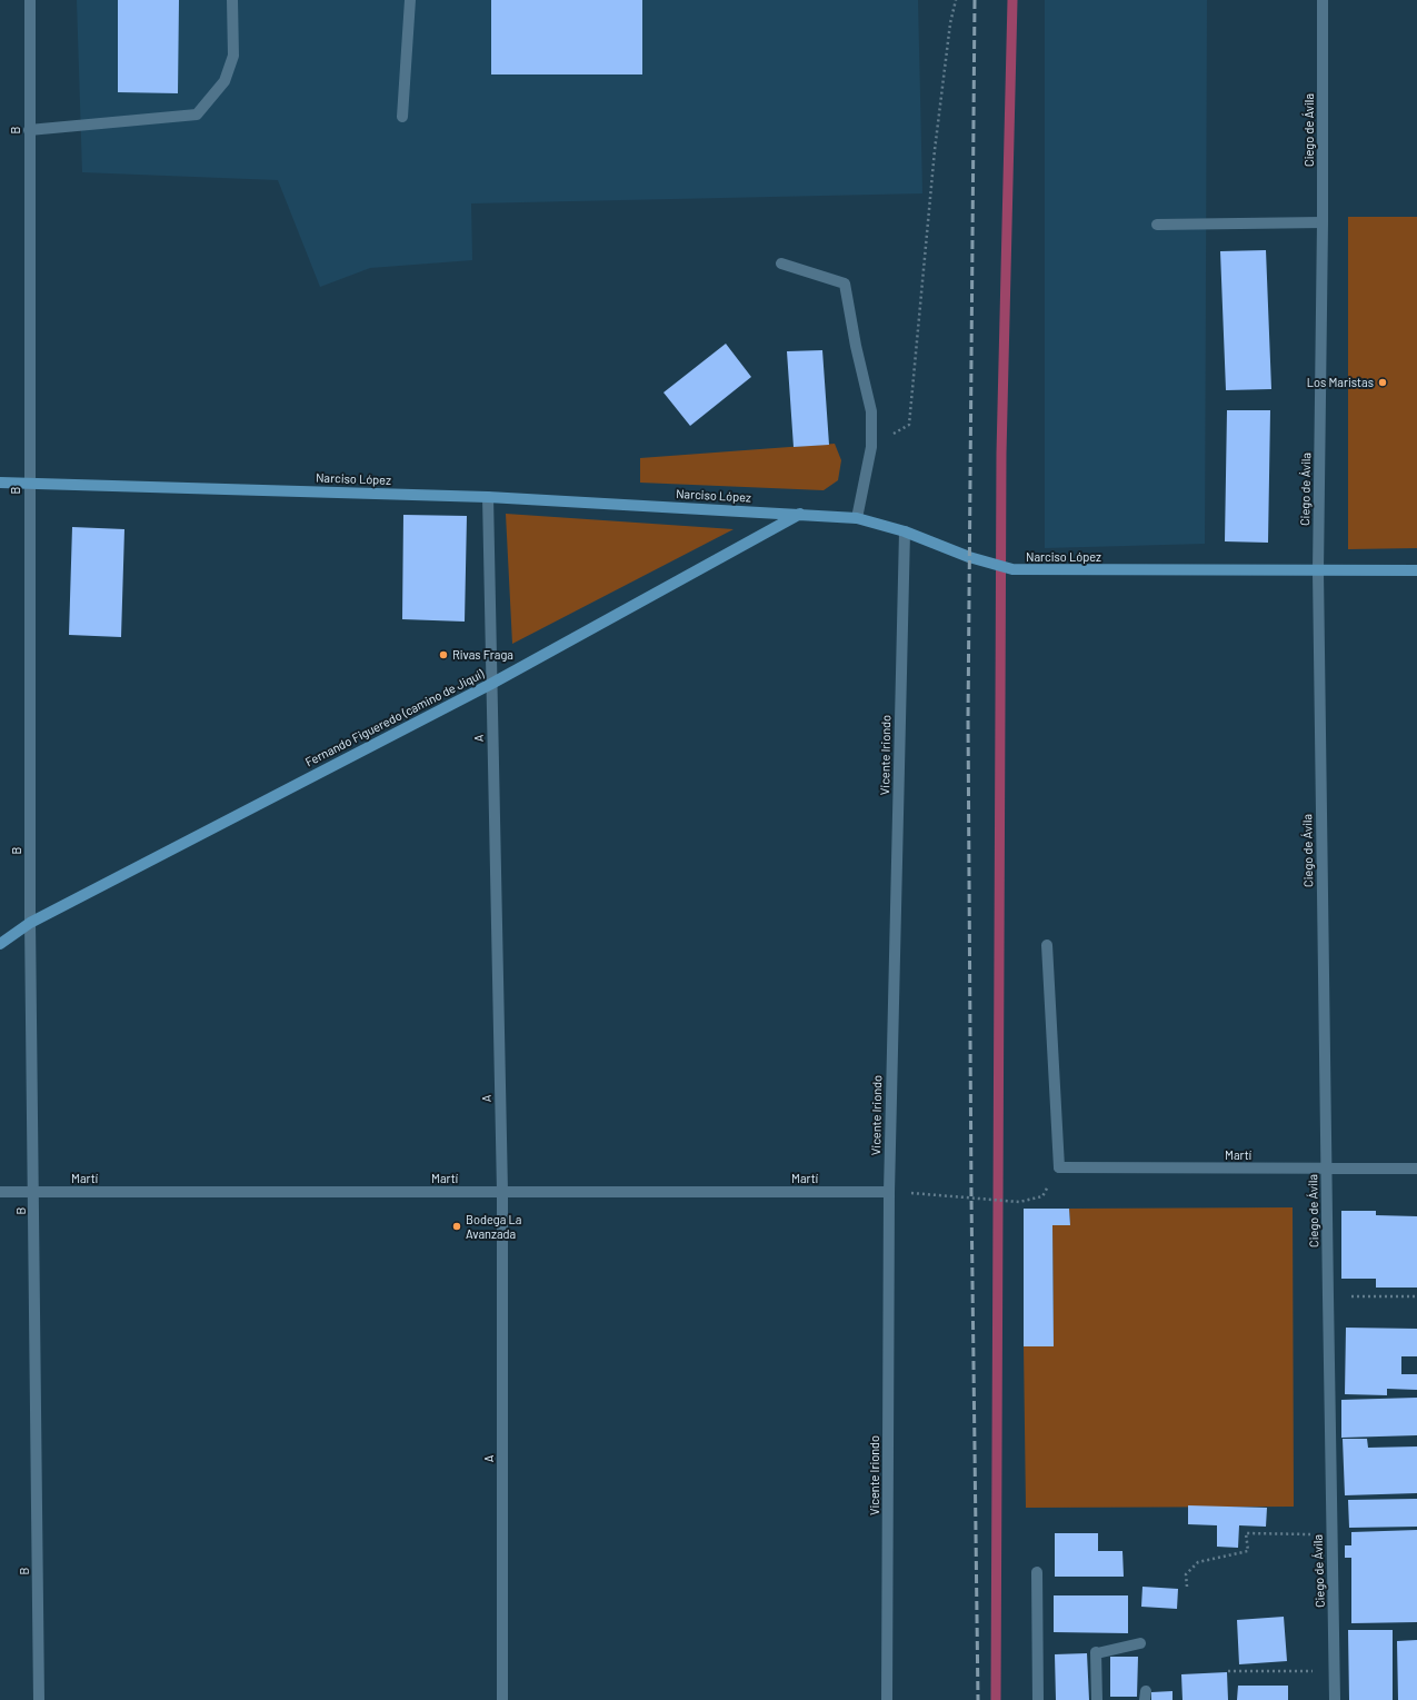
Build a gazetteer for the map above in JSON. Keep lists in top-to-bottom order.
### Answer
{
  "streets": {
    "street": [
      "B",
      "Ciego de Ávila",
      "Narciso López",
      "Fernando Figueredo (camino de Jiquí)",
      "A",
      "Vicente Iriondo",
      "Martí"
    ]
  },
  "crossings": [
    ["B", "Narciso López"],
    ["B", "Fernando Figueredo (camino de Jiquí)"],
    ["B", "Martí"],
    ["Ciego de Ávila", "Narciso López"],
    ["Ciego de Ávila", "Martí"],
    ["Narciso López", "Fernando Figueredo (camino de Jiquí)"],
    ["Narciso López", "A"],
    ["Narciso López", "Vicente Iriondo"],
    ["Fernando Figueredo (camino de Jiquí)", "A"],
    ["A", "Martí"],
    ["Vicente Iriondo", "Martí"]
  ],
  "places": ["Los Maristas", "Rivas Fraga", "Bodega La Avanzada"]
}
